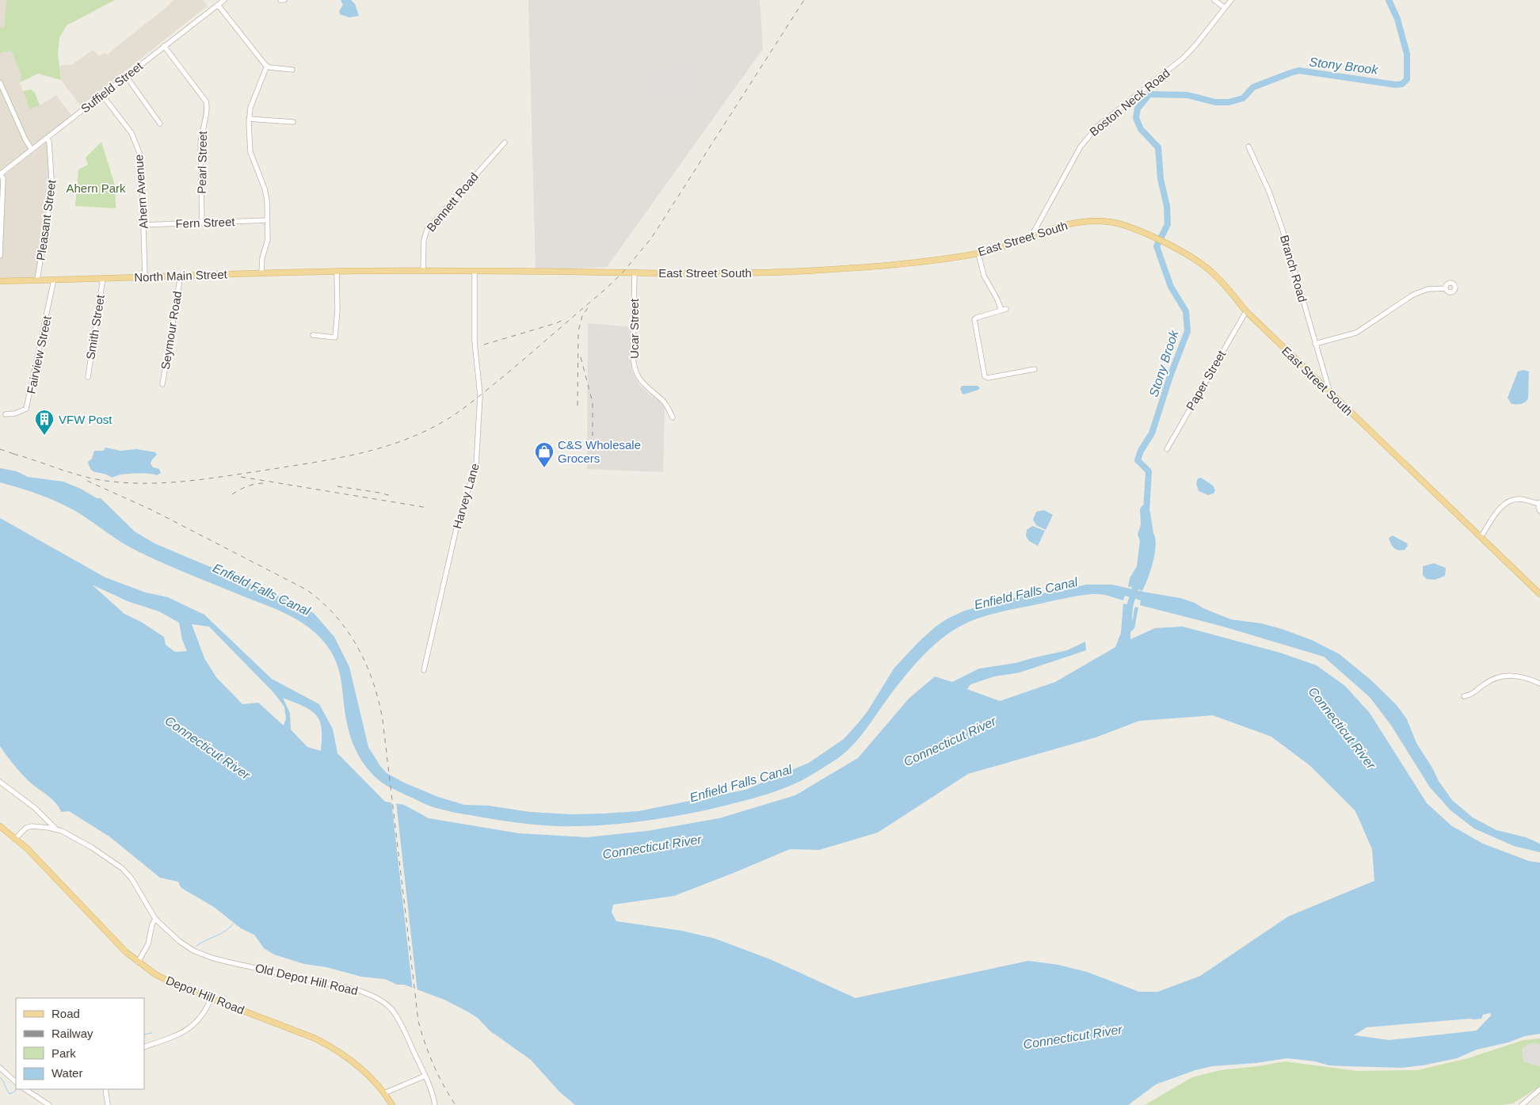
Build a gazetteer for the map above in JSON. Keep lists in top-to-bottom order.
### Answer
{
  "streets": {
    "main road": ["East Street South", "North Main Street", "Depot Hill Road"],
    "street": [
      "Suffield Street",
      "Boston Neck Road",
      "Pearl Street",
      "Ahern Avenue",
      "Bennett Road",
      "Pleasant Street",
      "Fern Street",
      "Branch Road",
      "Smith Street",
      "Ucar Street",
      "Seymour Road",
      "Fairview Street",
      "Paper Street",
      "Harvey Lane",
      "Old Depot Hill Road"
    ]
  },
  "crossings": [
    ["Suffield Street", "Pearl Street"],
    ["Suffield Street", "Ahern Avenue"],
    ["Suffield Street", "Pleasant Street"],
    ["Boston Neck Road", "East Street South"],
    ["Pearl Street", "Fern Street"],
    ["Ahern Avenue", "Fern Street"],
    ["Ahern Avenue", "North Main Street"],
    ["Bennett Road", "East Street South"],
    ["Pleasant Street", "North Main Street"],
    ["East Street South", "Branch Road"],
    ["East Street South", "North Main Street"],
    ["East Street South", "Ucar Street"],
    ["East Street South", "Paper Street"],
    ["East Street South", "Harvey Lane"],
    ["North Main Street", "Smith Street"],
    ["North Main Street", "Seymour Road"],
    ["North Main Street", "Fairview Street"],
    ["Old Depot Hill Road", "Depot Hill Road"]
  ],
  "water": ["Stony Brook", "Enfield Falls Canal", "Connecticut River"],
  "parks": ["Ahern Park"],
  "places": {
    "building": ["VFW Post"],
    "shop": ["C&S Wholesale Grocers"]
  },
  "legend": [
    "Road",
    "Railway",
    "Park",
    "Water"
  ]
}
